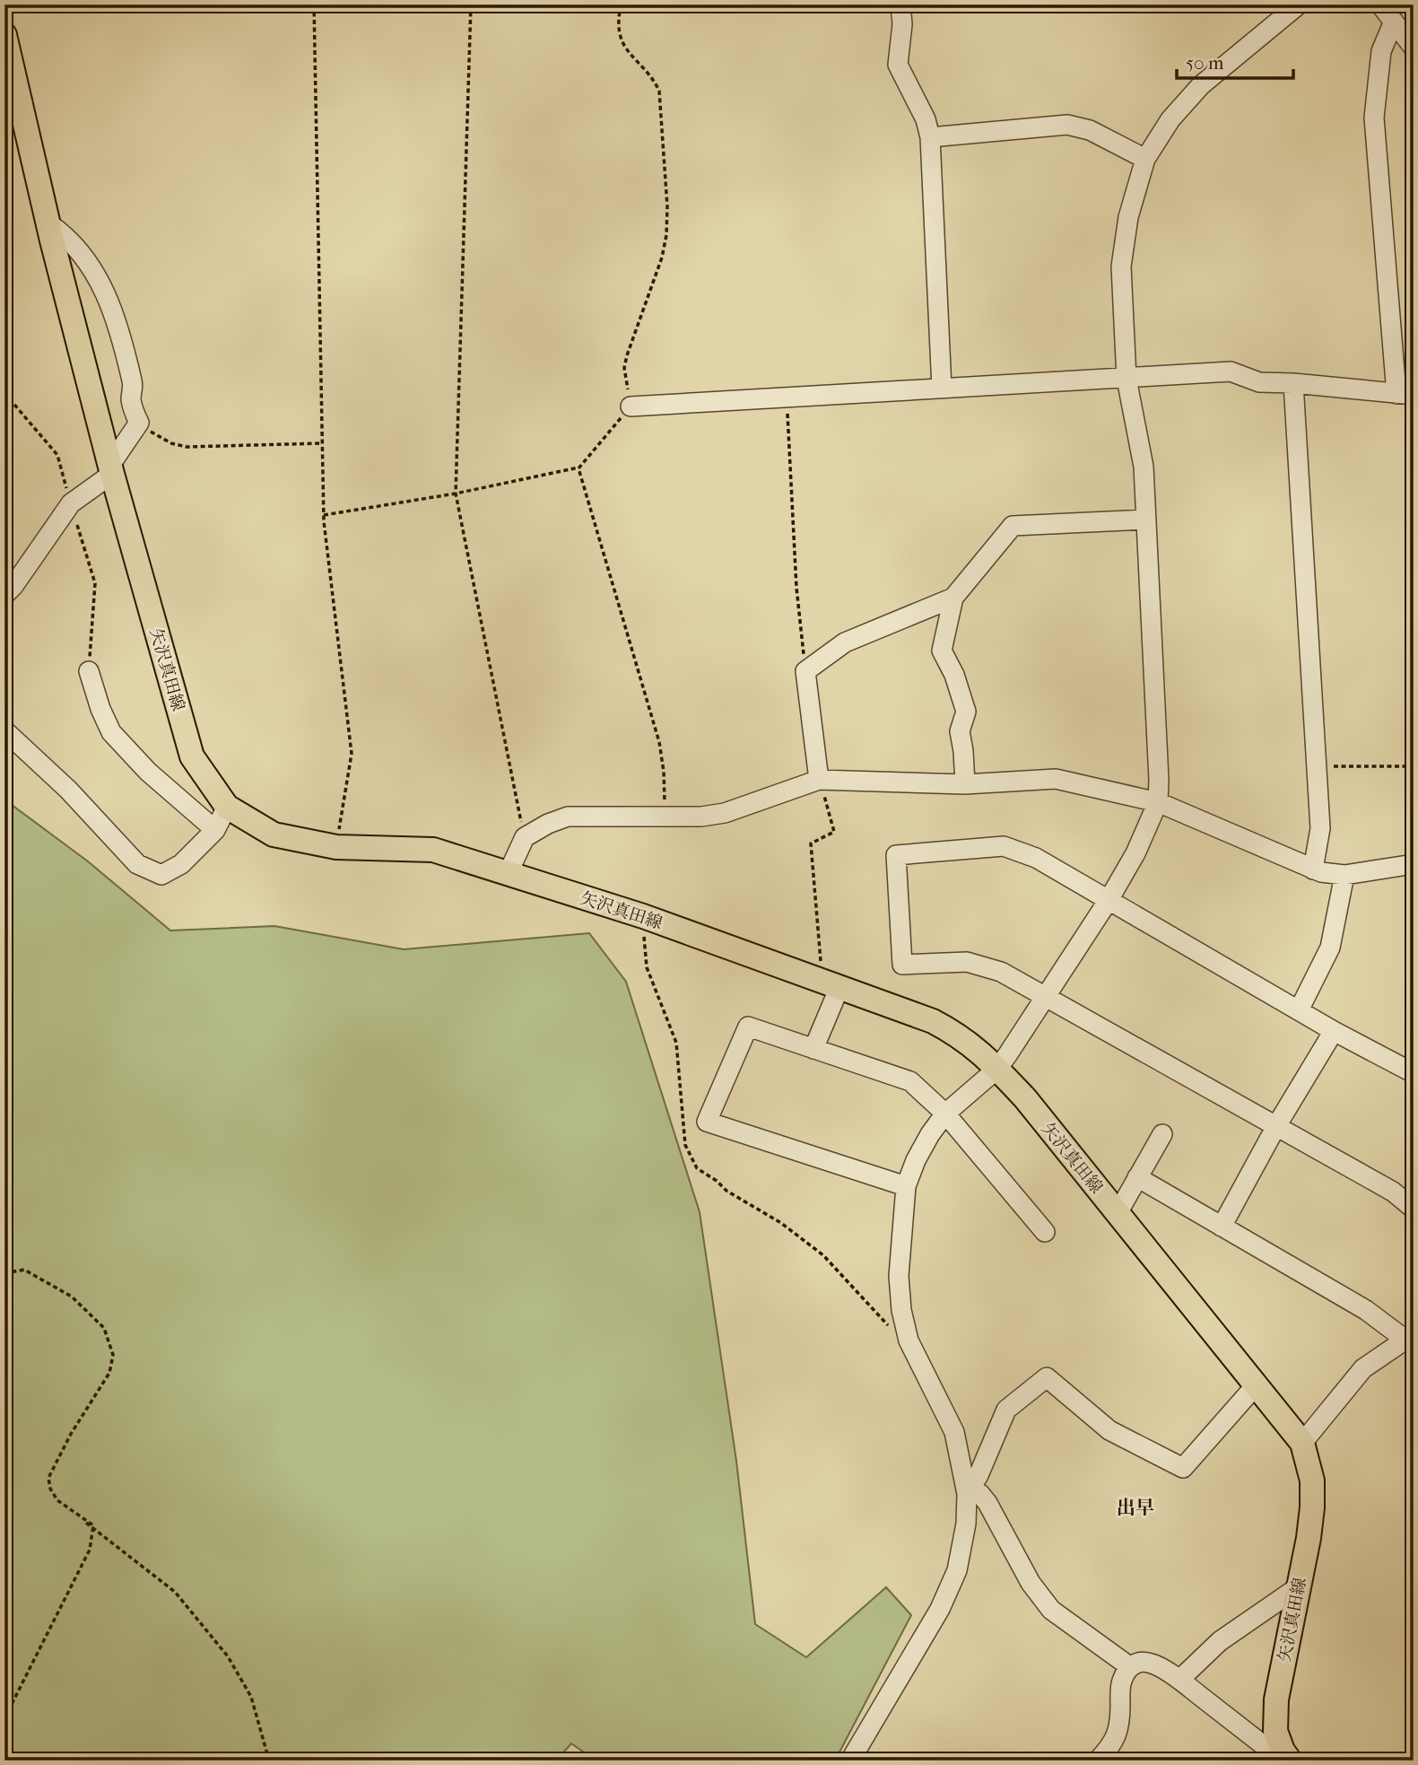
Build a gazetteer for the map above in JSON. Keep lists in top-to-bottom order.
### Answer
{
  "streets": {
    "main road": ["矢沢真田線"]
  },
  "districts": ["出早"],
  "scale_bar": "50 m"
}
